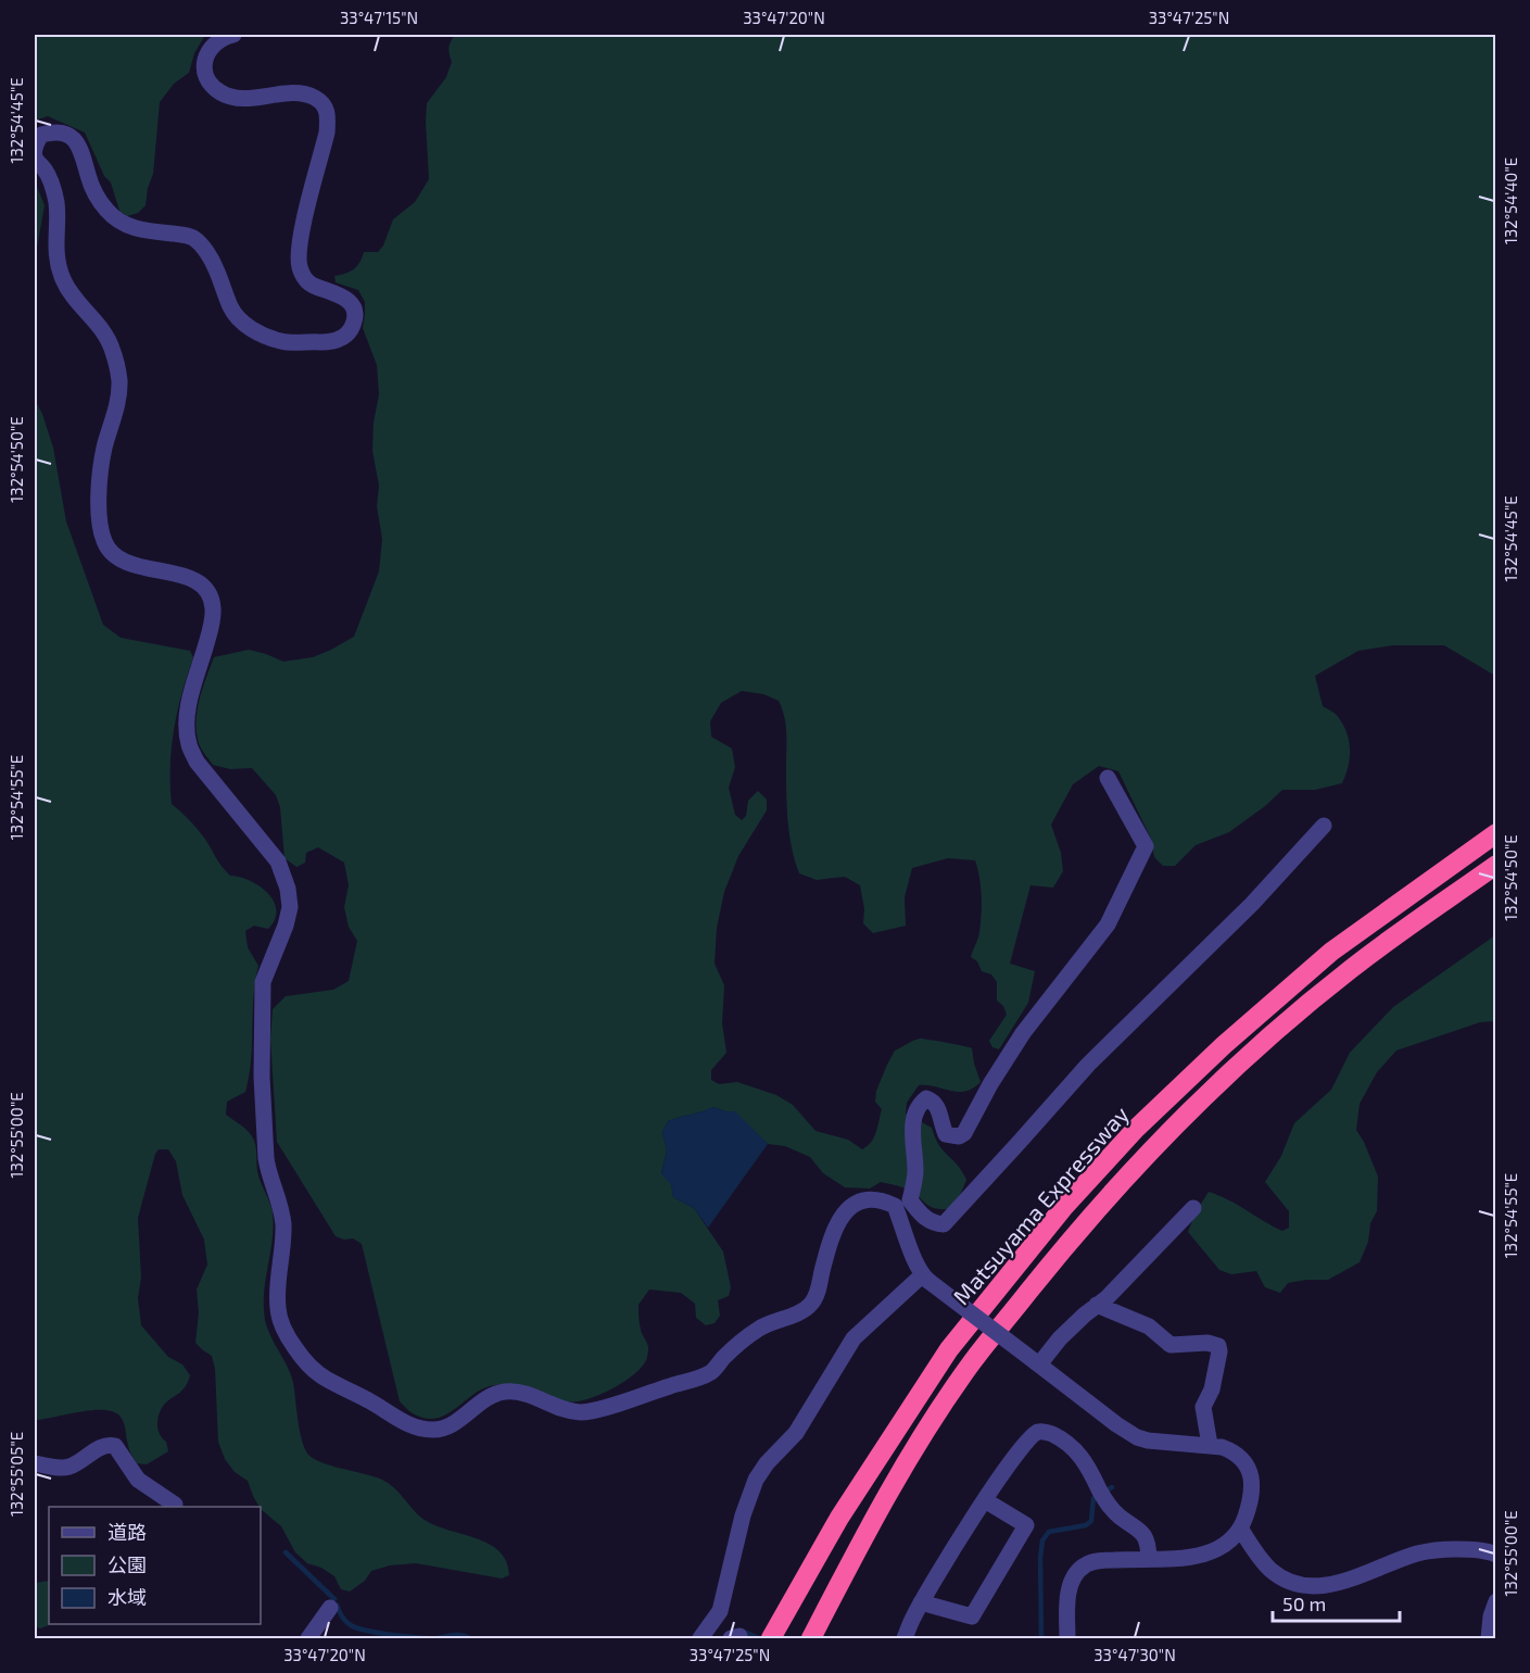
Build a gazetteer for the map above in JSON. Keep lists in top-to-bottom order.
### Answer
{
  "streets": {
    "highway": ["Matsuyama Expressway"]
  },
  "legend": ["道路", "公園", "水域"],
  "scale_bar": "50 m",
  "coordinates": [
    "33°47'15\"N",
    "33°47'20\"N",
    "33°47'25\"N",
    "132°54'45\"E",
    "132°54'40\"E",
    "132°54'50\"E",
    "132°54'55\"E",
    "132°55'00\"E",
    "132°55'05\"E",
    "33°47'30\"N"
  ]
}
